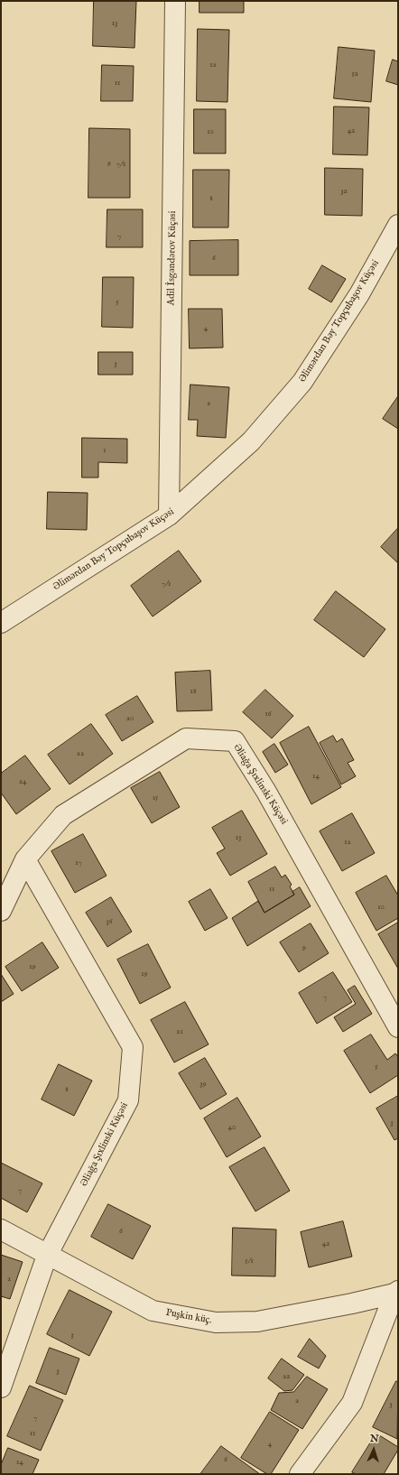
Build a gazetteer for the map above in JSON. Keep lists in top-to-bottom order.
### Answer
{
  "streets": {
    "street": [
      "Adil İsgəndərov Küçəsi",
      "Əlimərdan Bəy Topçubaşov Küçəsi",
      "Əliağa Şıxlinski Küçəsi",
      "Puşkin küç."
    ]
  },
  "crossings": [
    ["Adil İsgəndərov Küçəsi", "Əlimərdan Bəy Topçubaşov Küçəsi"],
    ["Əliağa Şıxlinski Küçəsi", "Puşkin küç."]
  ],
  "house_numbers": [
    "13",
    "12",
    "5a",
    "11",
    "4a",
    "10",
    "9",
    "7/1",
    "3a",
    "8",
    "7",
    "6",
    "5",
    "4",
    "3",
    "2",
    "1",
    "7/1",
    "18",
    "16",
    "20",
    "22",
    "14",
    "24",
    "15",
    "13",
    "12",
    "17",
    "11",
    "10",
    "36",
    "9",
    "19",
    "19",
    "7",
    "21",
    "5",
    "39",
    "8",
    "3",
    "40",
    "7",
    "6",
    "4a",
    "5/1",
    "2",
    "3",
    "3",
    "2a",
    "2",
    "3",
    "7",
    "11",
    "4",
    "6",
    "14"
  ],
  "north": "top"
}
